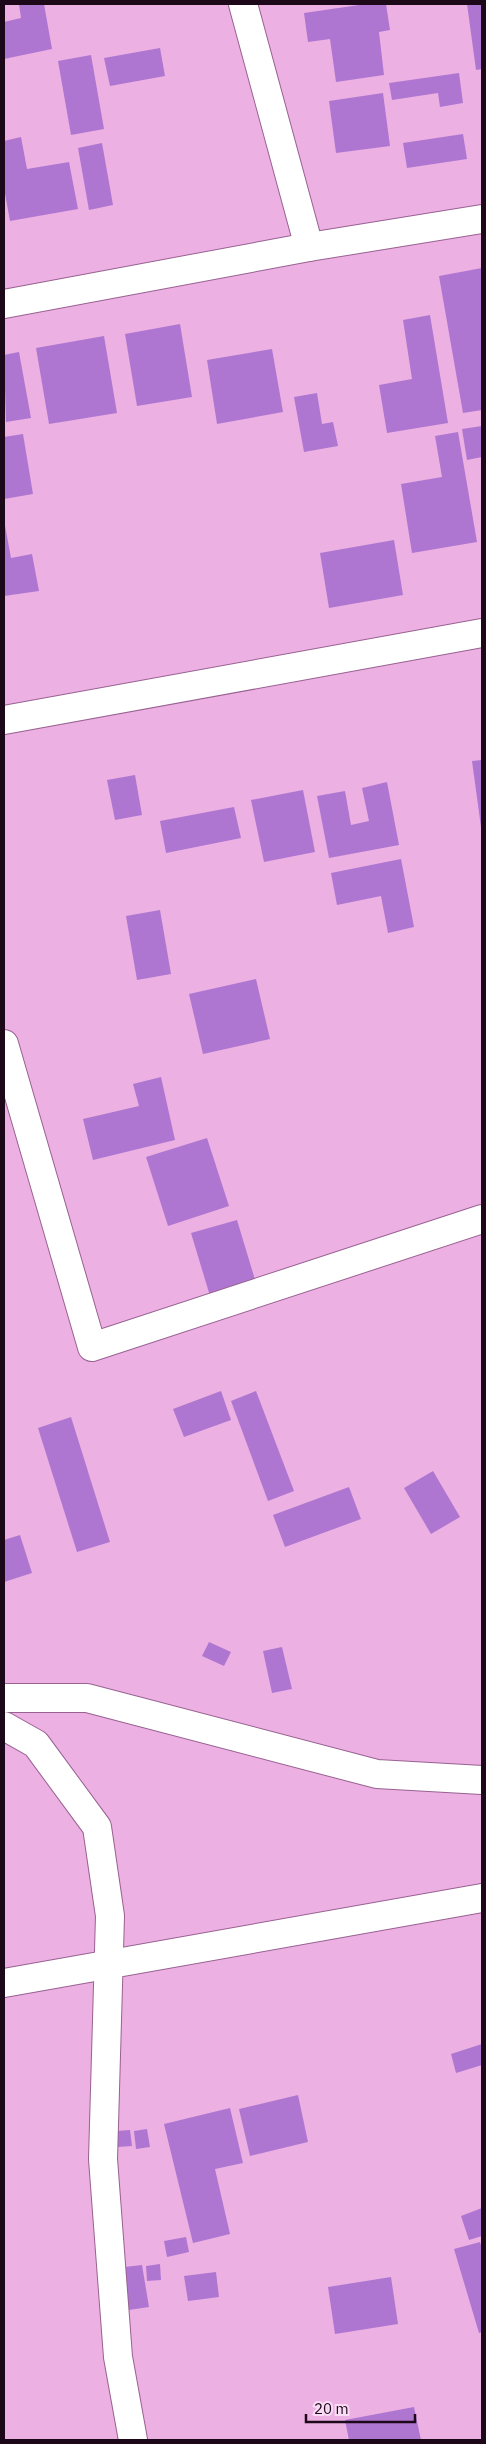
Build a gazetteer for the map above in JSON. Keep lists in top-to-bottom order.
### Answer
{
  "scale_bar": "20 m"
}
